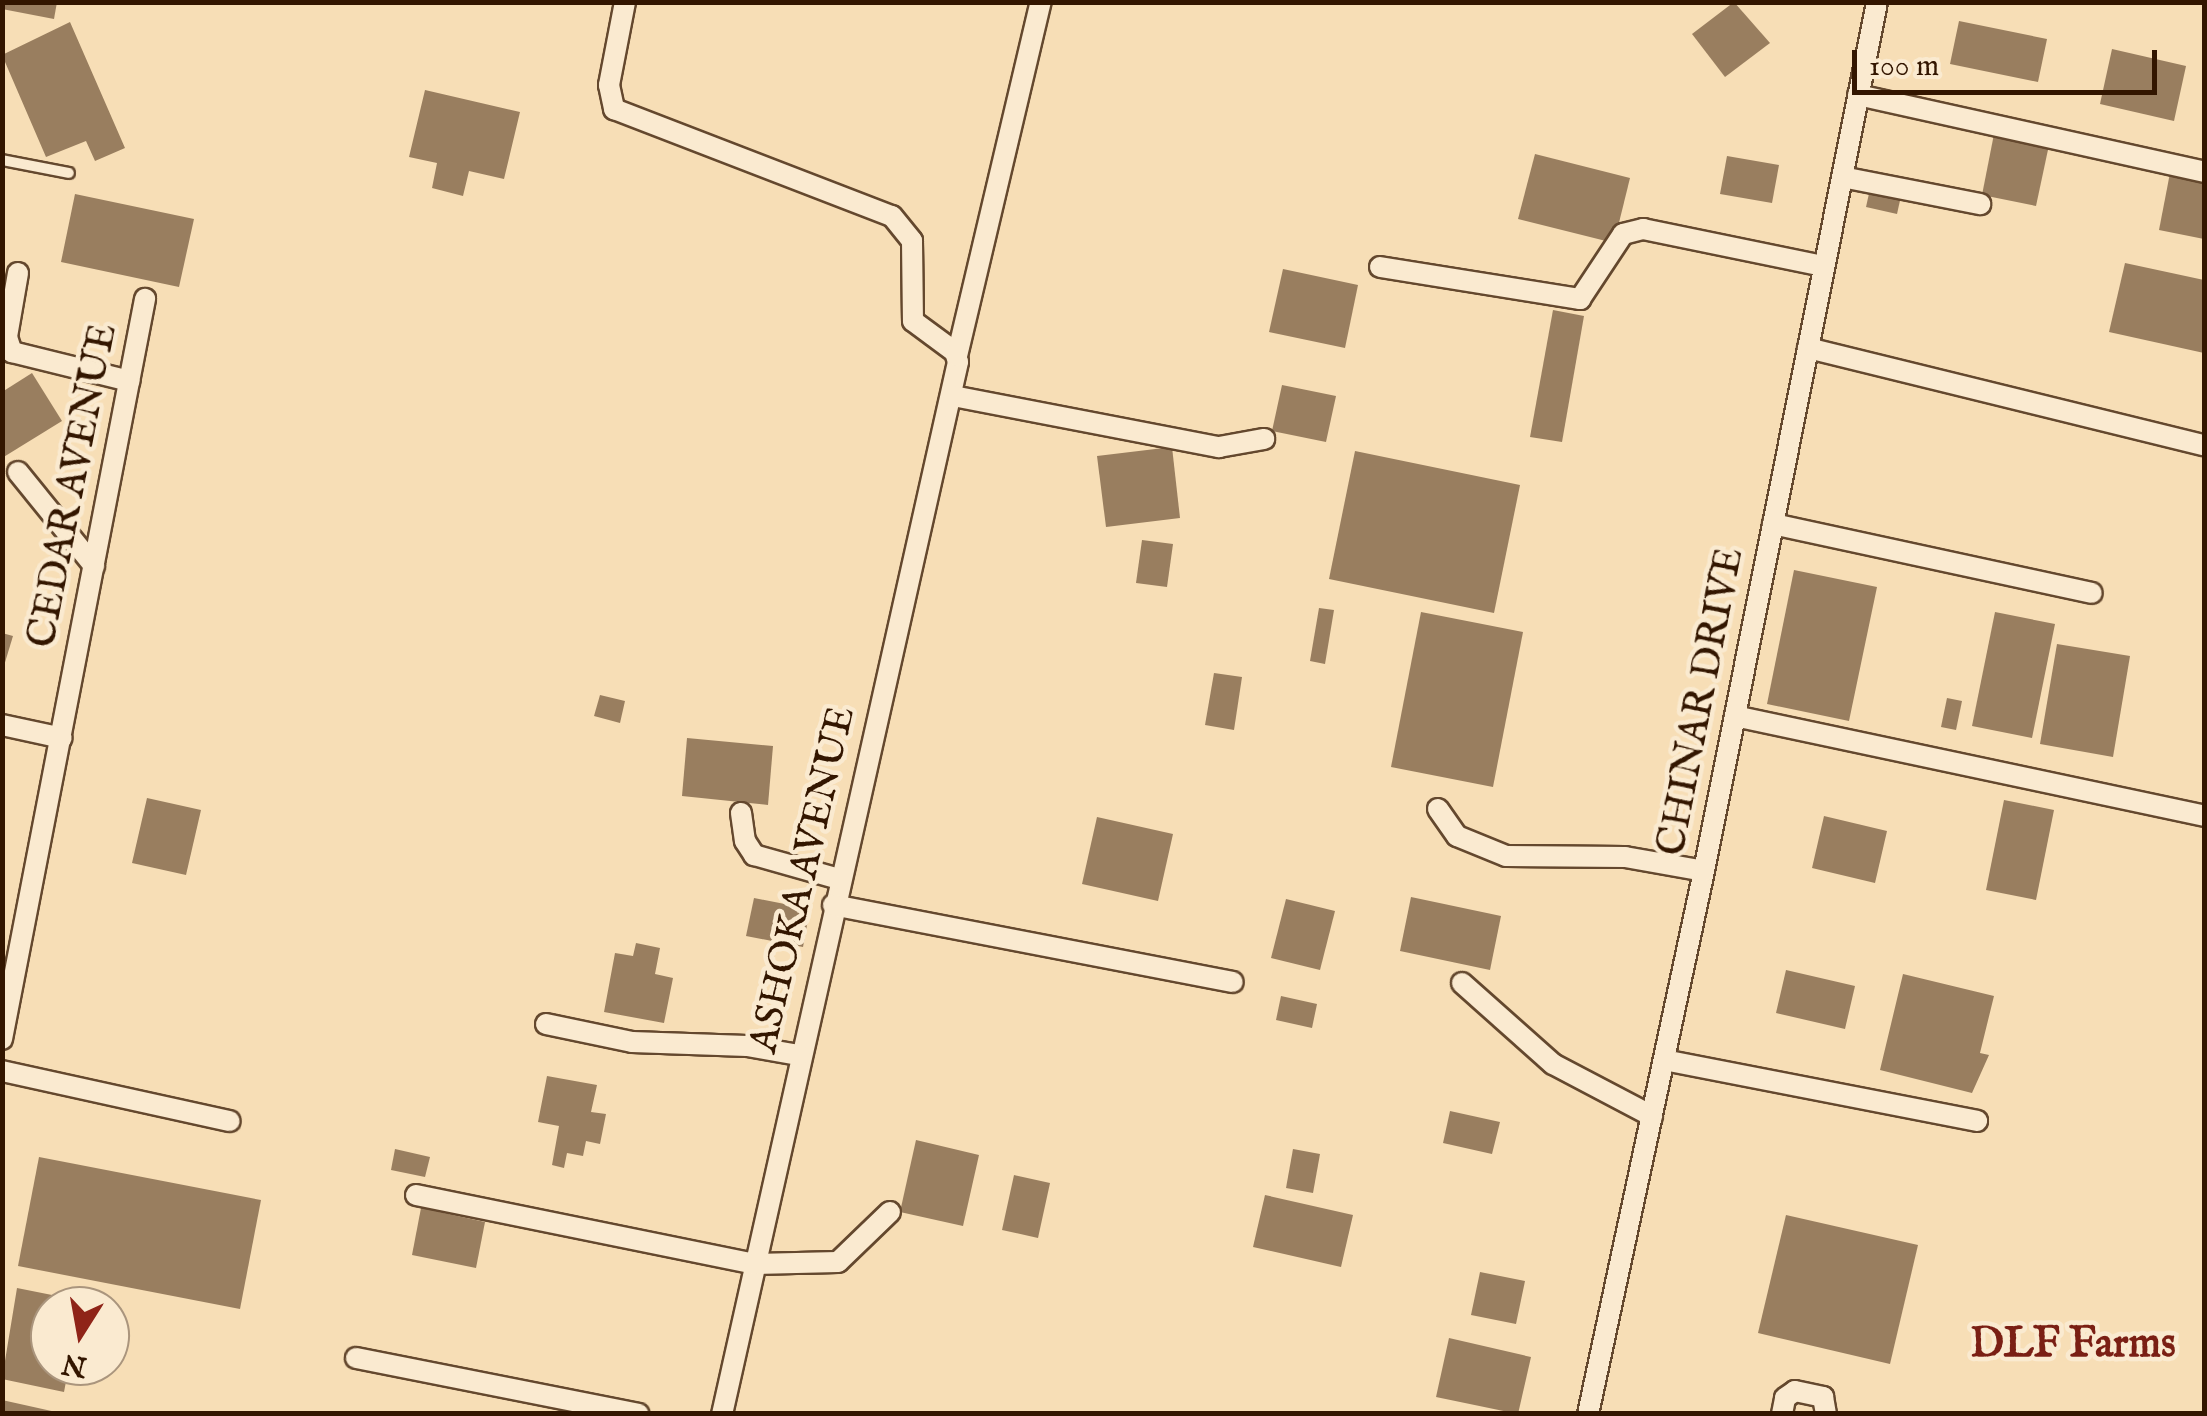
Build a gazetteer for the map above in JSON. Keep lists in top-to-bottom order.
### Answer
{
  "streets": {
    "street": ["CEDAR AVENUE", "CHINAR DRIVE", "ASHOKA AVENUE"]
  },
  "districts": ["DLF Farms"],
  "scale_bar": "100 m",
  "north": "bottom"
}
